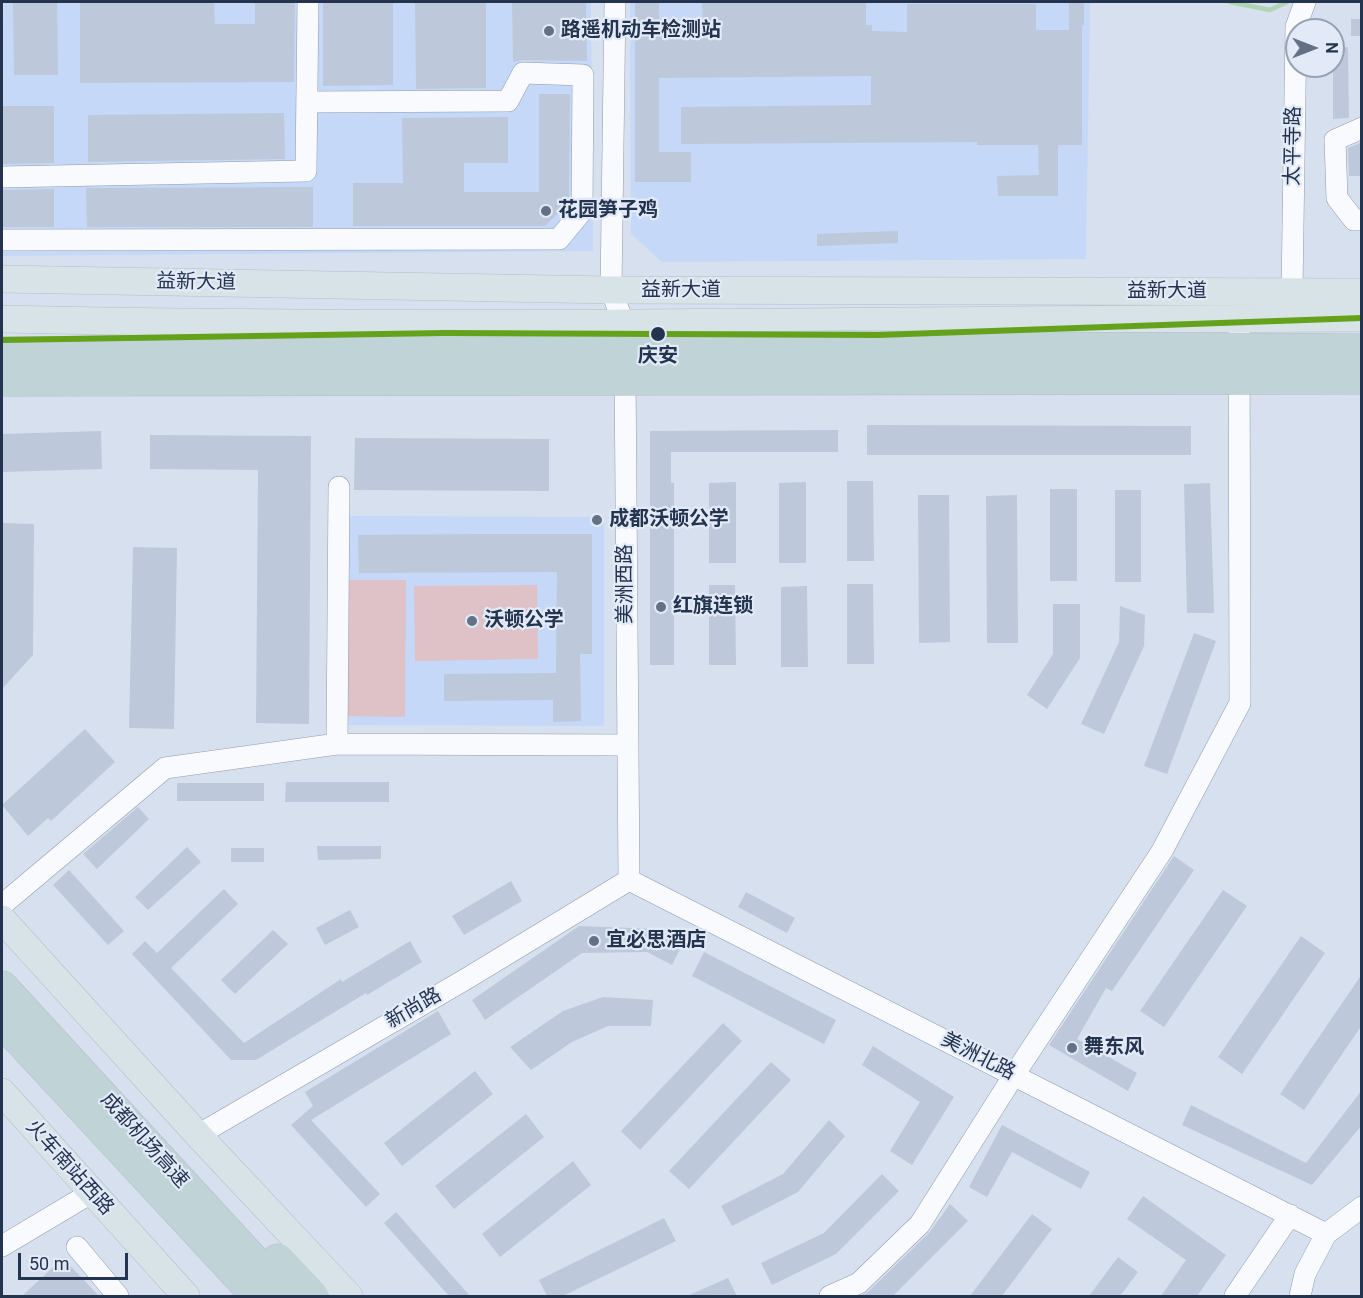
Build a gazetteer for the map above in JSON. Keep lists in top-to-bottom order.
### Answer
{
  "streets": {
    "highway": ["成都机场高速"],
    "main road": ["益新大道", "火车南站西路"],
    "street": [
      "太平寺路",
      "美洲西路",
      "新尚路",
      "美洲北路"
    ]
  },
  "crossings": [
    ["太平寺路", "益新大道"],
    ["益新大道", "美洲西路"],
    ["美洲西路", "新尚路"],
    ["美洲西路", "美洲北路"],
    ["新尚路", "美洲北路"]
  ],
  "places": [
    "路遥机动车检测站",
    "花园笋子鸡",
    "庆安",
    "成都沃顿公学",
    "红旗连锁",
    "沃顿公学",
    "宜必思酒店",
    "舞东风"
  ],
  "scale_bar": "50 m",
  "north": "right"
}
